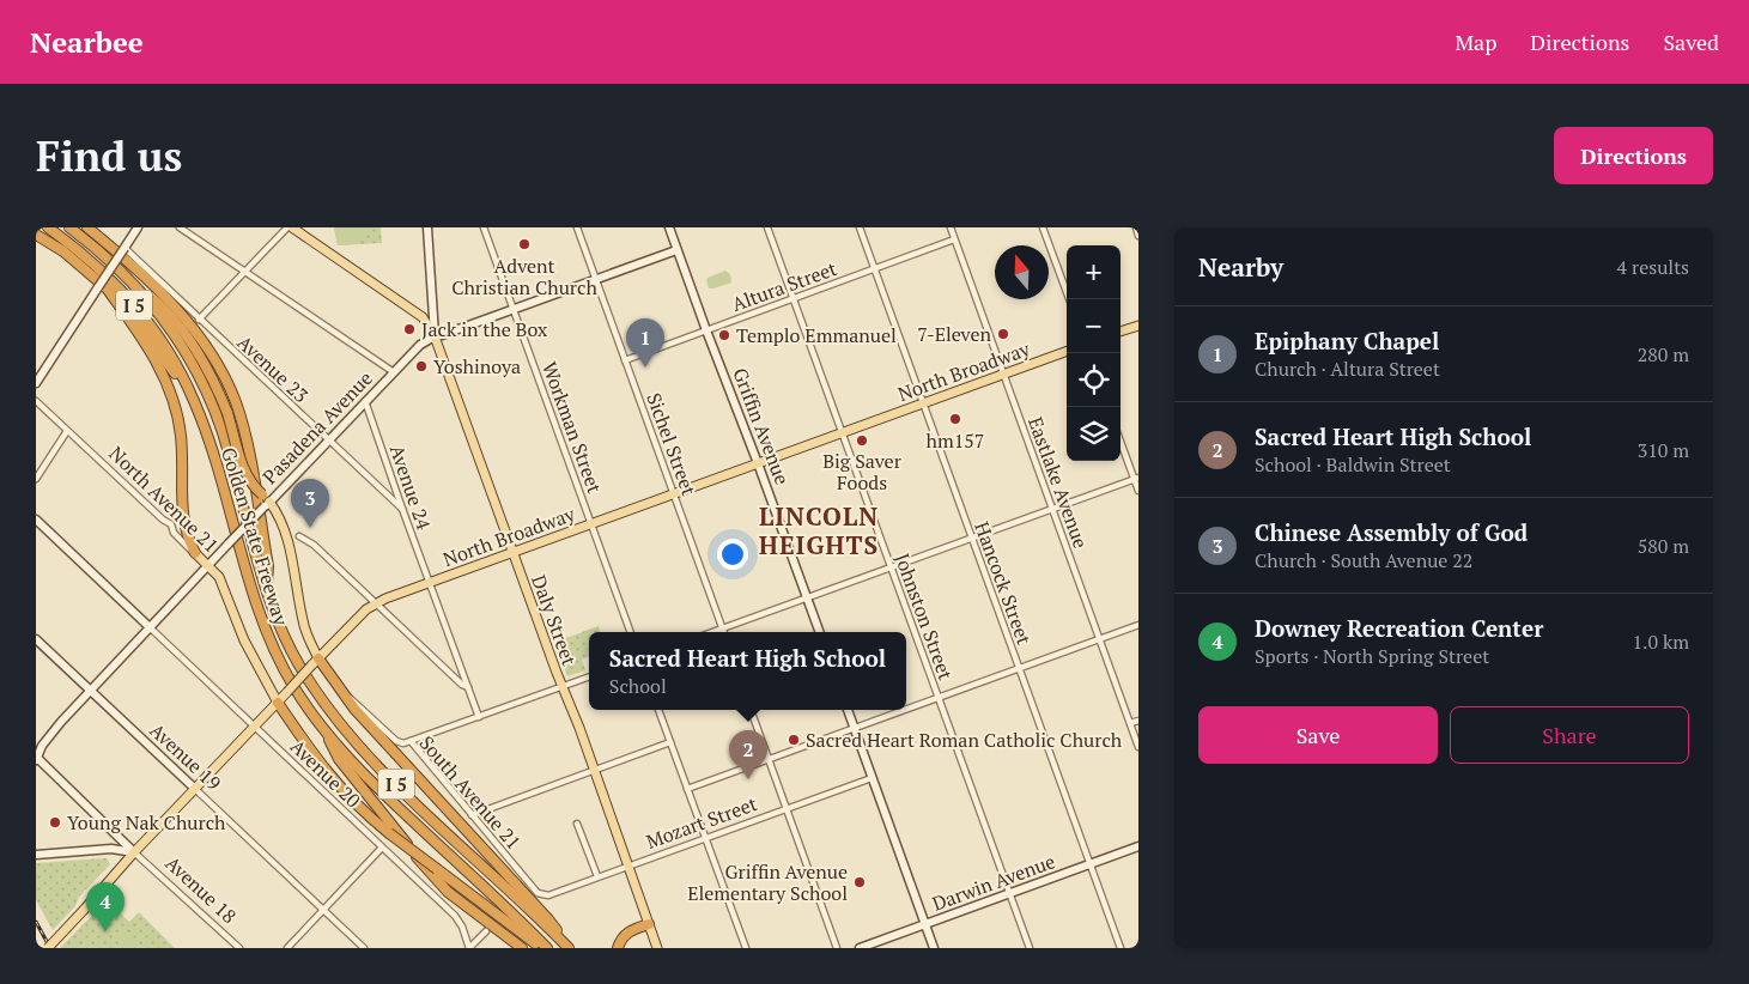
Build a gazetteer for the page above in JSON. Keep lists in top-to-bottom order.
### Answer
{
  "streets": {
    "highway": ["I 5", "Golden State Freeway"],
    "main road": [
      "North Broadway",
      "Griffin Avenue",
      "Pasadena Avenue",
      "North Avenue 21",
      "Daly Street",
      "Avenue 19",
      "Darwin Avenue",
      "Avenue 18"
    ],
    "street": [
      "Altura Street",
      "Avenue 23",
      "Workman Street",
      "Sichel Street",
      "Eastlake Avenue",
      "Avenue 24",
      "Hancock Street",
      "Johnston Street",
      "Avenue 20",
      "South Avenue 21",
      "Mozart Street"
    ]
  },
  "crossings": [
    ["Altura Street", "Griffin Avenue"],
    ["Altura Street", "Sichel Street"],
    ["Altura Street", "Eastlake Avenue"],
    ["Altura Street", "Hancock Street"],
    ["Altura Street", "Johnston Street"],
    ["Avenue 23", "Pasadena Avenue"],
    ["Avenue 23", "Avenue 24"],
    ["North Broadway", "Griffin Avenue"],
    ["North Broadway", "Workman Street"],
    ["North Broadway", "Sichel Street"],
    ["North Broadway", "Eastlake Avenue"],
    ["North Broadway", "Avenue 24"],
    ["North Broadway", "North Avenue 21"],
    ["North Broadway", "Hancock Street"],
    ["North Broadway", "Johnston Street"],
    ["North Broadway", "Daly Street"],
    ["North Broadway", "Avenue 19"],
    ["North Broadway", "Avenue 20"],
    ["North Broadway", "Avenue 18"],
    ["Griffin Avenue", "Pasadena Avenue"],
    ["Pasadena Avenue", "Workman Street"],
    ["Pasadena Avenue", "Sichel Street"],
    ["Pasadena Avenue", "Avenue 24"],
    ["Pasadena Avenue", "North Avenue 21"],
    ["Pasadena Avenue", "Daly Street"],
    ["Pasadena Avenue", "Avenue 19"],
    ["Pasadena Avenue", "Avenue 20"],
    ["Pasadena Avenue", "Avenue 18"],
    ["Hancock Street", "Darwin Avenue"],
    ["Johnston Street", "Darwin Avenue"],
    ["Daly Street", "Mozart Street"],
    ["South Avenue 21", "Mozart Street"]
  ],
  "districts": ["LINCOLN HEIGHTS"],
  "places": [
    "Advent Christian Church",
    "Jack in the Box",
    "7-Eleven",
    "Templo Emmanuel",
    "Yoshinoya",
    "hm157",
    "Big Saver Foods",
    "Sacred Heart Roman Catholic Church",
    "Young Nak Church",
    "Griffin Avenue Elementary School"
  ],
  "north": "top",
  "page": {
    "header": "Nearbee",
    "nav": ["Map", "Directions", "Saved"],
    "buttons": [
      "Directions",
      ["Save", "Share"]
    ],
    "title": "Find us",
    "heading": ["Nearby", "4 results"],
    "map_buttons": ["+", "−"],
    "list": [
      {
        "mark": "1",
        "name": "Epiphany Chapel",
        "note": "Church · Altura Street",
        "value": "280 m"
      },
      {
        "mark": "2",
        "name": "Sacred Heart High School",
        "note": "School · Baldwin Street",
        "value": "310 m"
      },
      {
        "mark": "3",
        "name": "Chinese Assembly of God",
        "note": "Church · South Avenue 22",
        "value": "580 m"
      },
      {
        "mark": "4",
        "name": "Downey Recreation Center",
        "note": "Sports · North Spring Street",
        "value": "1.0 km"
      }
    ],
    "pins": [
      "1",
      "3",
      "2",
      "4"
    ],
    "popup": ["Sacred Heart High School", "School"]
  }
}
